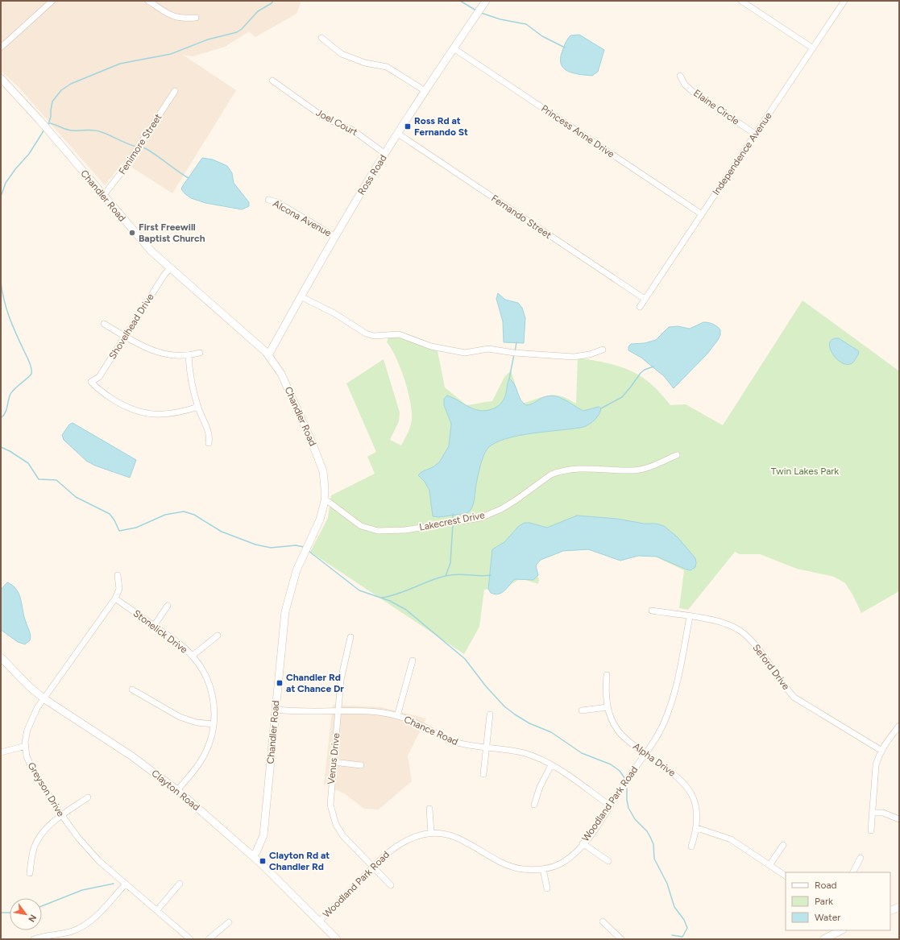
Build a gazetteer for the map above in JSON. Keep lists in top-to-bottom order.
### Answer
{
  "streets": {
    "street": [
      "Elaine Circle",
      "Joel Court",
      "Princess Anne Drive",
      "Fenimore Street",
      "Independence Avenue",
      "Ross Road",
      "Chandler Road",
      "Fernando Street",
      "Alcona Avenue",
      "Shovelhead Drive",
      "Lakecrest Drive",
      "Stonelick Drive",
      "Seford Drive",
      "Chance Road",
      "Venus Drive",
      "Alpha Drive",
      "Greyson Drive",
      "Clayton Road",
      "Woodland Park Road"
    ]
  },
  "crossings": [
    ["Elaine Circle", "Independence Avenue"],
    ["Joel Court", "Ross Road"],
    ["Princess Anne Drive", "Independence Avenue"],
    ["Princess Anne Drive", "Ross Road"],
    ["Fenimore Street", "Chandler Road"],
    ["Independence Avenue", "Fernando Street"],
    ["Ross Road", "Chandler Road"],
    ["Ross Road", "Fernando Street"],
    ["Ross Road", "Alcona Avenue"],
    ["Chandler Road", "Shovelhead Drive"],
    ["Chandler Road", "Lakecrest Drive"],
    ["Chandler Road", "Chance Road"],
    ["Chandler Road", "Clayton Road"],
    ["Stonelick Drive", "Greyson Drive"],
    ["Stonelick Drive", "Clayton Road"],
    ["Seford Drive", "Woodland Park Road"],
    ["Chance Road", "Venus Drive"],
    ["Chance Road", "Woodland Park Road"],
    ["Venus Drive", "Woodland Park Road"],
    ["Alpha Drive", "Woodland Park Road"],
    ["Greyson Drive", "Clayton Road"],
    ["Clayton Road", "Woodland Park Road"]
  ],
  "parks": ["Twin Lakes Park"],
  "places": {
    "transit": ["Ross Rd at Fernando St", "Chandler Rd at Chance Dr", "Clayton Rd at Chandler Rd"],
    "other": ["First Freewill Baptist Church"]
  },
  "legend": ["Road", "Park", "Water"],
  "north": "bottom right"
}
